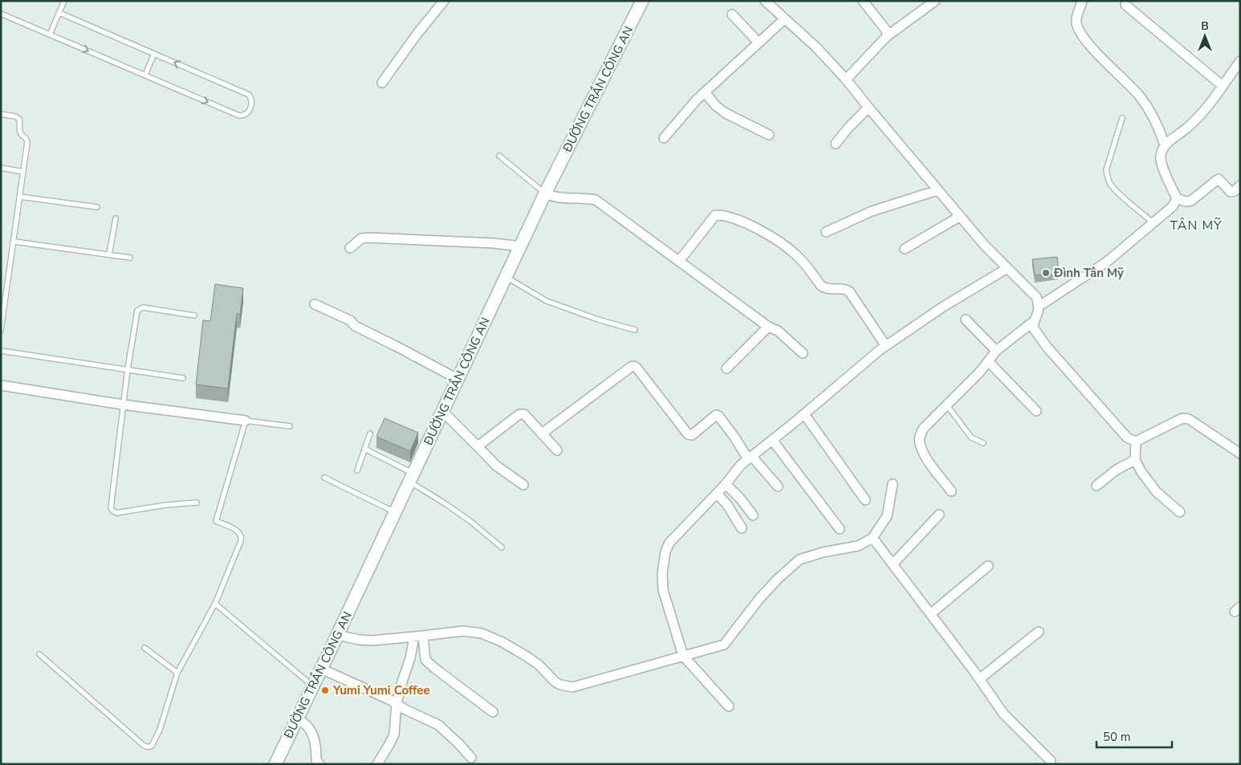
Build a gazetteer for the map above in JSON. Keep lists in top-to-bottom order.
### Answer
{
  "streets": {
    "main road": ["ĐƯỜNG TRẦN CÔNG AN"]
  },
  "districts": ["TÂN MỸ"],
  "places": ["Đình Tân Mỹ", "Yumi Yumi Coffee"],
  "scale_bar": "50 m",
  "north": "top"
}
